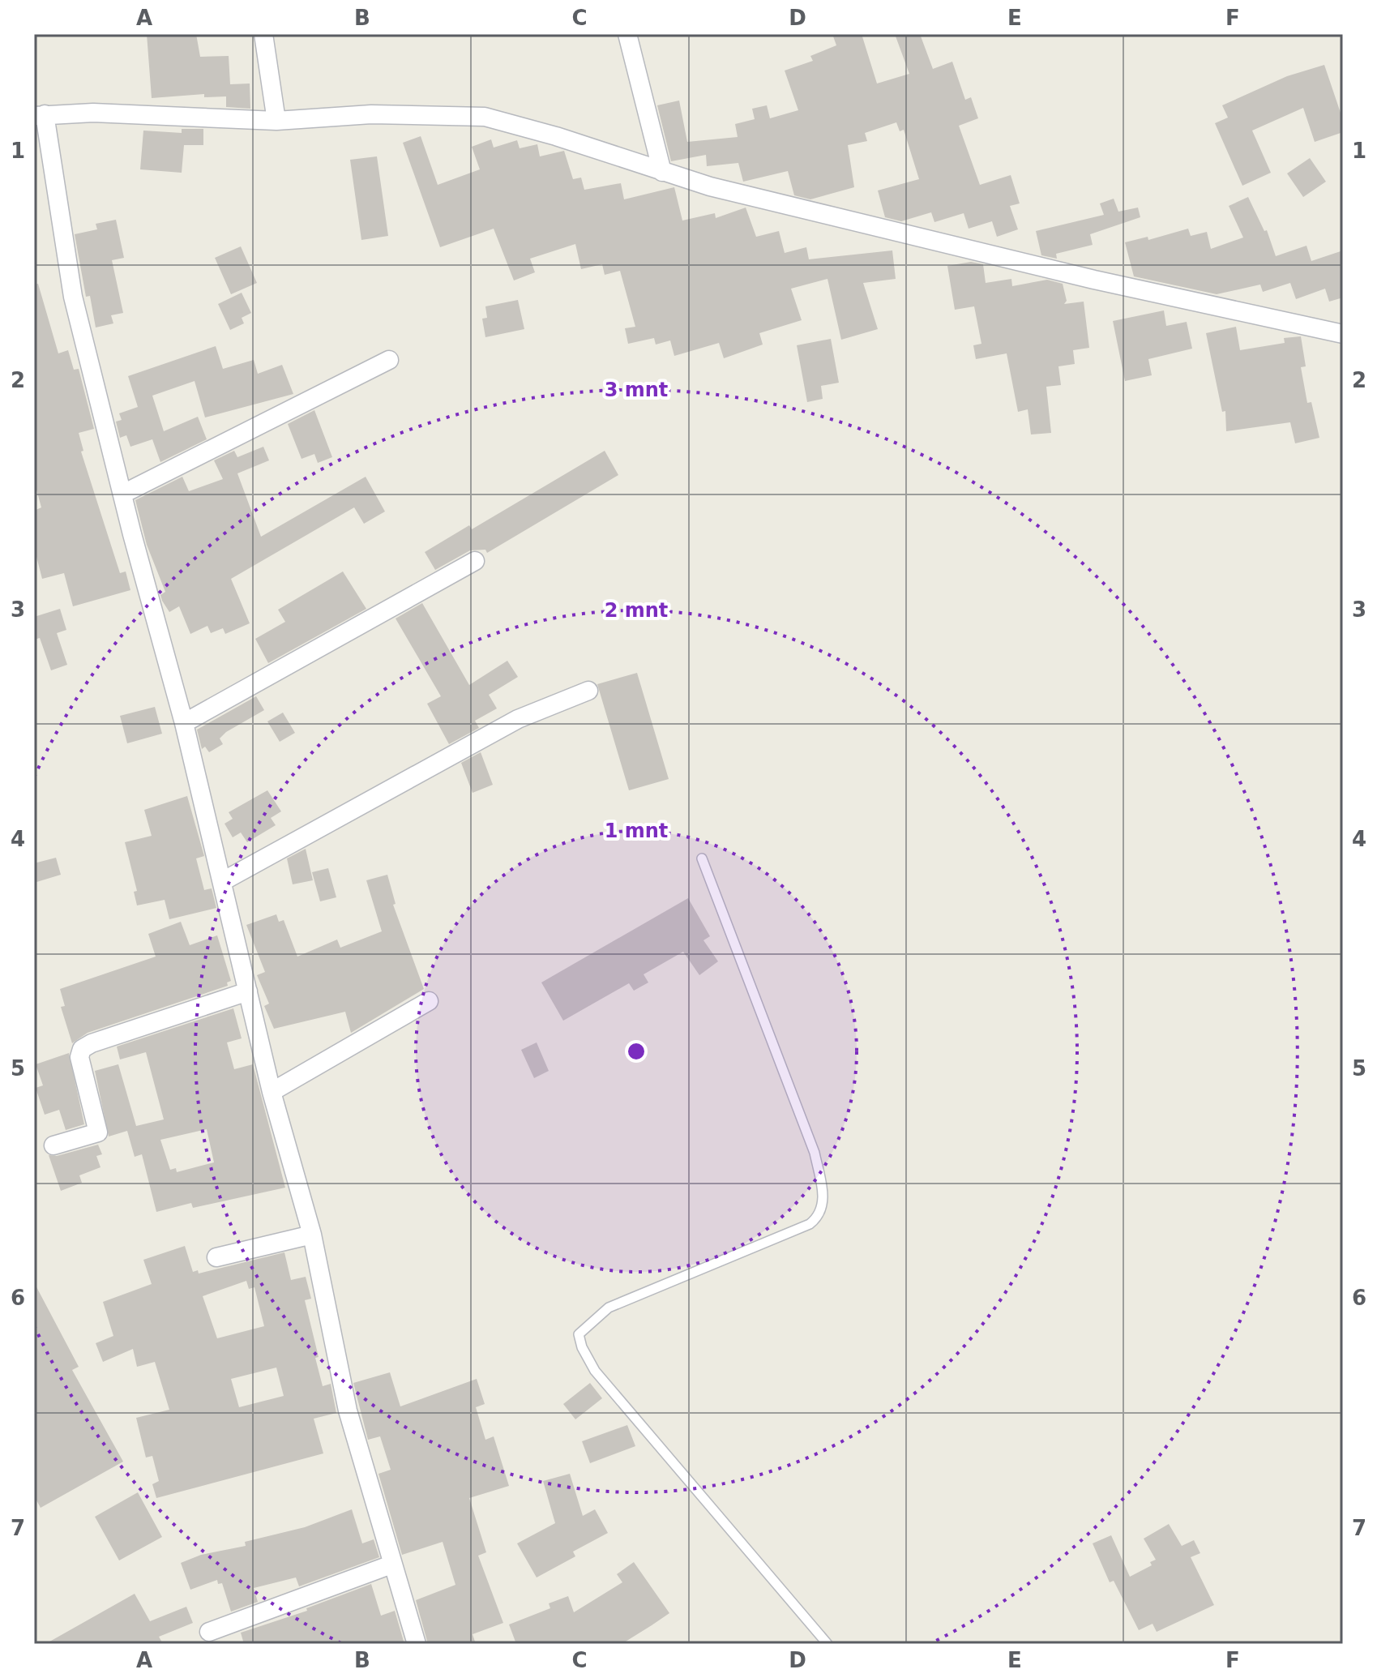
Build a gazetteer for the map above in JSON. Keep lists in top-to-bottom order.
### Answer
{
  "grid": {
    "columns": [
      "A",
      "B",
      "C",
      "D",
      "E",
      "F"
    ],
    "rows": [
      "1",
      "2",
      "3",
      "4",
      "5",
      "6",
      "7"
    ]
  },
  "rings": ["3 mnt", "2 mnt", "1 mnt"]
}
